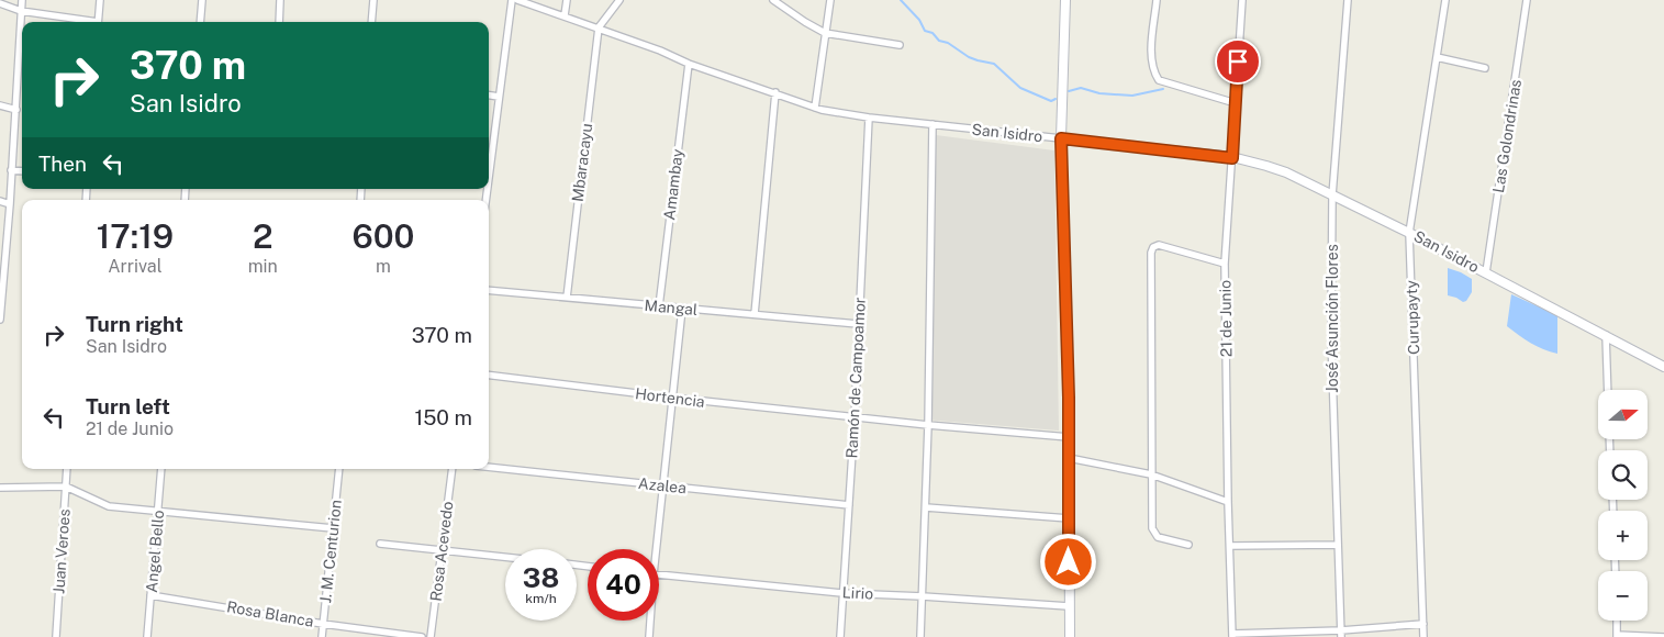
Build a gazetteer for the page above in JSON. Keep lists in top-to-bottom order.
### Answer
{
  "streets": {
    "street": [
      "San Isidro",
      "Las Golondrinas",
      "Mbaracayu",
      "Amambay",
      "Mangal",
      "Curupayty",
      "21 de Junio",
      "José Asunción Flores",
      "Ramón de Campoamor",
      "Hortencia",
      "Azalea",
      "Juan Veroes",
      "Angel Bello",
      "J. M. Centurion",
      "Rosa Acevedo",
      "Lirio",
      "Rosa Blanca"
    ]
  },
  "crossings": [
    ["San Isidro", "Las Golondrinas"],
    ["San Isidro", "Mbaracayu"],
    ["San Isidro", "Amambay"],
    ["San Isidro", "Curupayty"],
    ["San Isidro", "21 de Junio"],
    ["San Isidro", "José Asunción Flores"],
    ["San Isidro", "Ramón de Campoamor"],
    ["Mbaracayu", "Mangal"],
    ["Amambay", "Mangal"],
    ["Mangal", "Ramón de Campoamor"],
    ["Ramón de Campoamor", "Hortencia"],
    ["Ramón de Campoamor", "Azalea"],
    ["Ramón de Campoamor", "Lirio"],
    ["Angel Bello", "Rosa Blanca"],
    ["J. M. Centurion", "Rosa Blanca"]
  ],
  "north": "right",
  "page": {
    "turn": ["370 m", "San Isidro"],
    "then": "Then",
    "eta": [
      "17:19",
      "Arrival",
      "2",
      "min",
      "600",
      "m"
    ],
    "list": [
      {
        "name": "Turn right",
        "note": "San Isidro",
        "value": "370 m"
      },
      {
        "name": "Turn left",
        "note": "21 de Junio",
        "value": "150 m"
      }
    ],
    "map_buttons": ["+", "−"],
    "speed": "38 km/h",
    "limit": "40"
  }
}
